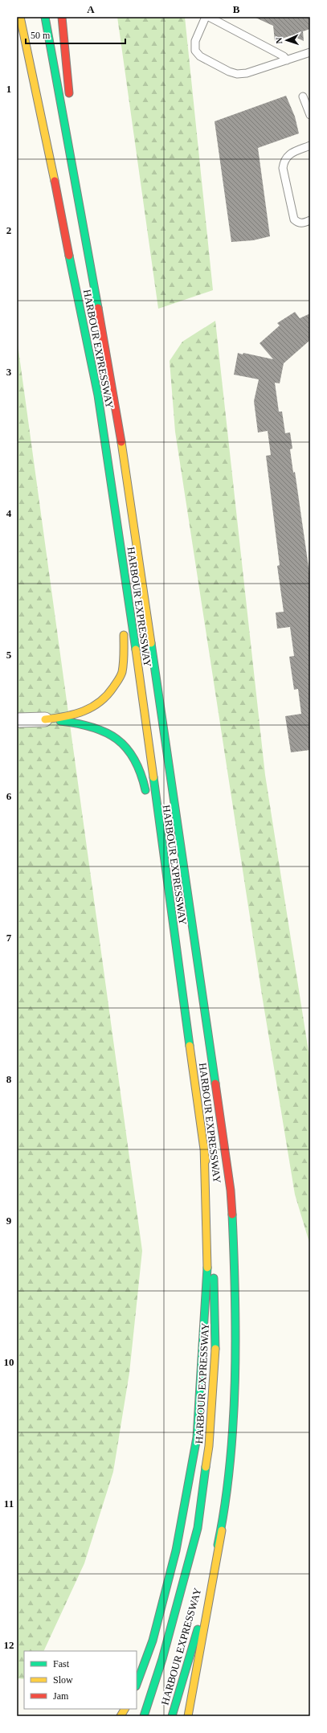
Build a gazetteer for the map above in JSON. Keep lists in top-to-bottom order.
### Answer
{
  "streets": {
    "main road": ["HARBOUR EXPRESSWAY"]
  },
  "legend": ["Fast", "Slow", "Jam"],
  "scale_bar": "50 m",
  "north": "left",
  "grid": {
    "columns": ["A", "B"],
    "rows": [
      "1",
      "2",
      "3",
      "4",
      "5",
      "6",
      "7",
      "8",
      "9",
      "10",
      "11",
      "12"
    ]
  }
}
